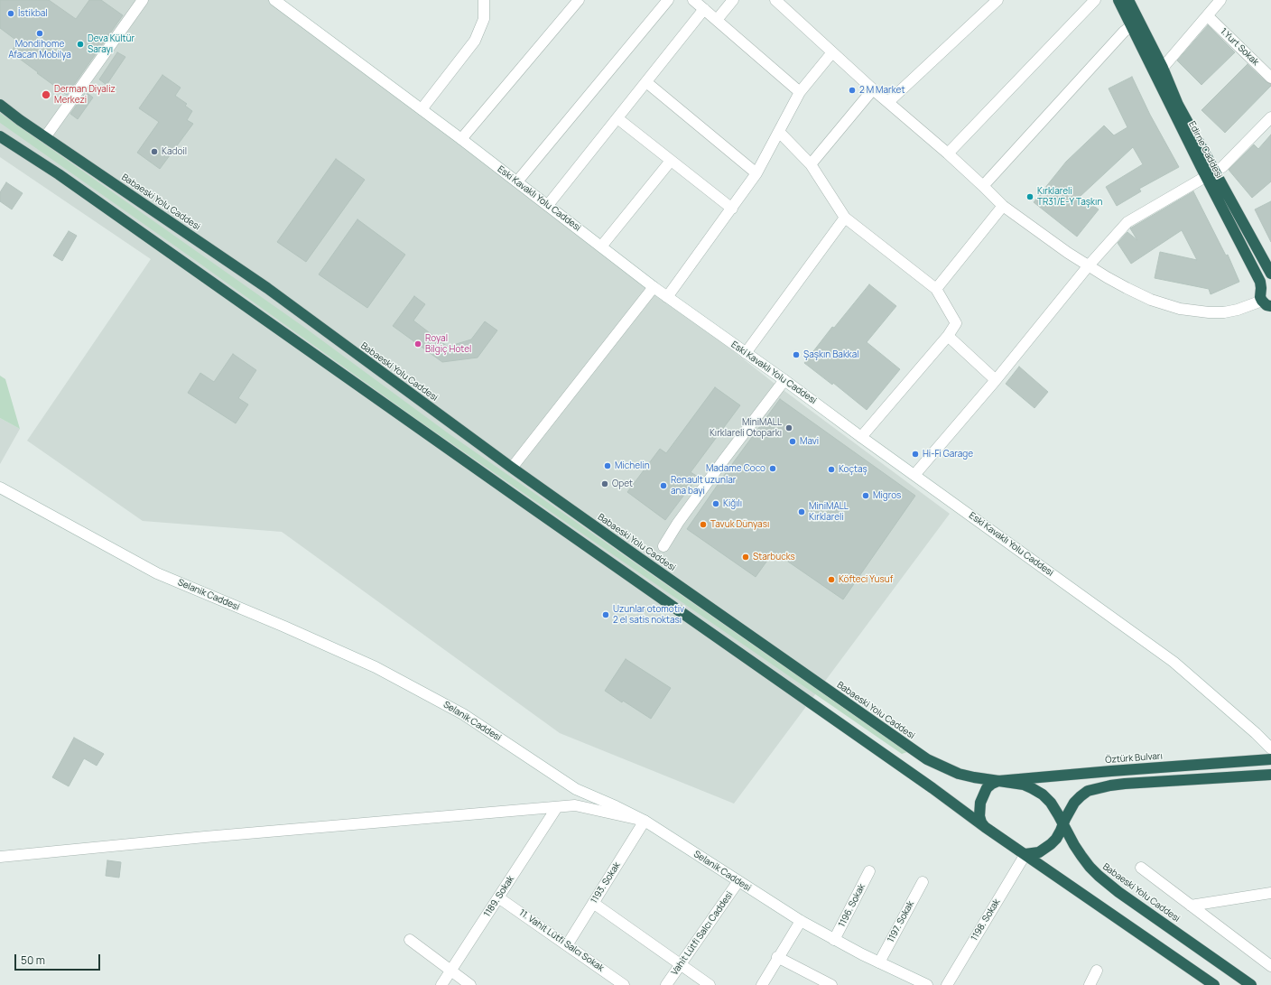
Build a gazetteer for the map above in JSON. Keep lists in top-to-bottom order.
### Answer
{
  "streets": {
    "highway": ["Edirne Caddesi", "Babaeski Yolu Caddesi", "Öztürk Bulvarı"],
    "street": [
      "1.Yurt Sokak",
      "Eski Kavaklı Yolu Caddesi",
      "Selanik Caddesi",
      "1193. Sokak",
      "1189. Sokak",
      "1196. Sokak",
      "1198. Sokak",
      "1197. Sokak",
      "Vahit Lütfi Salcı Caddesi",
      "11. Vahit Lütfi Salcı Sokak"
    ]
  },
  "crossings": [
    ["Babaeski Yolu Caddesi", "Öztürk Bulvarı"],
    ["Babaeski Yolu Caddesi", "1198. Sokak"],
    ["Selanik Caddesi", "1193. Sokak"],
    ["Selanik Caddesi", "1196. Sokak"],
    ["Selanik Caddesi", "1197. Sokak"],
    ["Selanik Caddesi", "Vahit Lütfi Salcı Caddesi"],
    ["Öztürk Bulvarı", "1198. Sokak"],
    ["1193. Sokak", "11. Vahit Lütfi Salcı Sokak"],
    ["1189. Sokak", "11. Vahit Lütfi Salcı Sokak"]
  ],
  "places": [
    "İstikbal",
    "Mondihome Afacan Mobilya",
    "Deva Kültür Sarayı",
    "2 M Market",
    "Derman Diyaliz Merkezi",
    "Kadoil",
    "Kırklareli TR31/E-Y Taşkın",
    "Royal Bilgiç Hotel",
    "Şaşkın Bakkal",
    "MiniMALL Kırklareli Otoparkı",
    "Mavi",
    "Hi-Fi Garage",
    "Michelin",
    "Madame Coco",
    "Koçtaş",
    "Opet",
    "Renault uzunlar ana bayi",
    "Migros",
    "Kiğılı",
    "MiniMALL Kırklareli",
    "Tavuk Dünyası",
    "Starbucks",
    "Köfteci Yusuf",
    "Uzunlar otomotiv 2 el satis noktası"
  ],
  "scale_bar": "50 m"
}
